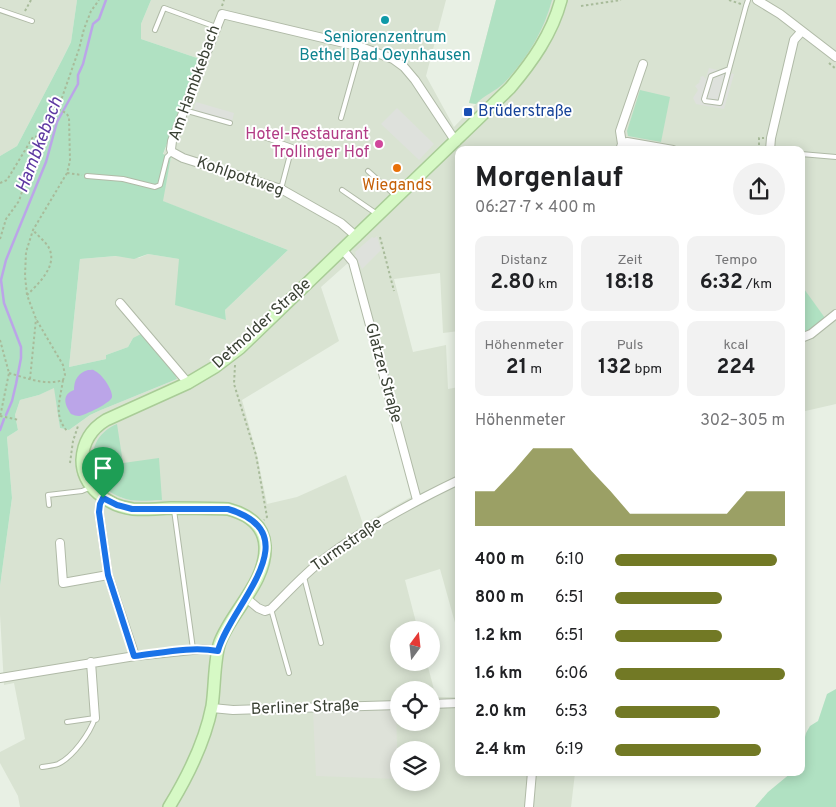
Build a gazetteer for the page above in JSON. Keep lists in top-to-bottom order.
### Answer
{
  "streets": {
    "main road": ["Detmolder Straße"],
    "street": [
      "Am Hambkebach",
      "Kohlpottweg",
      "Glatzer Straße",
      "Turmstraße",
      "Berliner Straße"
    ]
  },
  "crossings": [
    ["Am Hambkebach", "Kohlpottweg"],
    ["Kohlpottweg", "Detmolder Straße"],
    ["Detmolder Straße", "Glatzer Straße"],
    ["Detmolder Straße", "Berliner Straße"],
    ["Glatzer Straße", "Turmstraße"]
  ],
  "water": ["Hambkebach"],
  "places": {
    "other": ["Seniorenzentrum Bethel Bad Oeynhausen", "Hotel-Restaurant Trollinger Hof", "Wiegands"],
    "transit": ["Brüderstraße"]
  },
  "north": "top",
  "page": {
    "heading": ["Morgenlauf", "06:27 · 7 × 400 m"],
    "stats": [
      ["Distanz", "2.80 km"],
      ["Zeit", "18:18"],
      ["Tempo", "6:32 /km"],
      ["Höhenmeter", "21 m"],
      ["Puls", "132 bpm"],
      ["kcal", "224"]
    ],
    "chart": ["Höhenmeter", "302–305 m"],
    "list": [
      {
        "name": "400 m",
        "note": "6:10"
      },
      {
        "name": "800 m",
        "note": "6:51"
      },
      {
        "name": "1.2 km",
        "note": "6:51"
      },
      {
        "name": "1.6 km",
        "note": "6:06"
      },
      {
        "name": "2.0 km",
        "note": "6:53"
      },
      {
        "name": "2.4 km",
        "note": "6:19"
      }
    ]
  }
}
